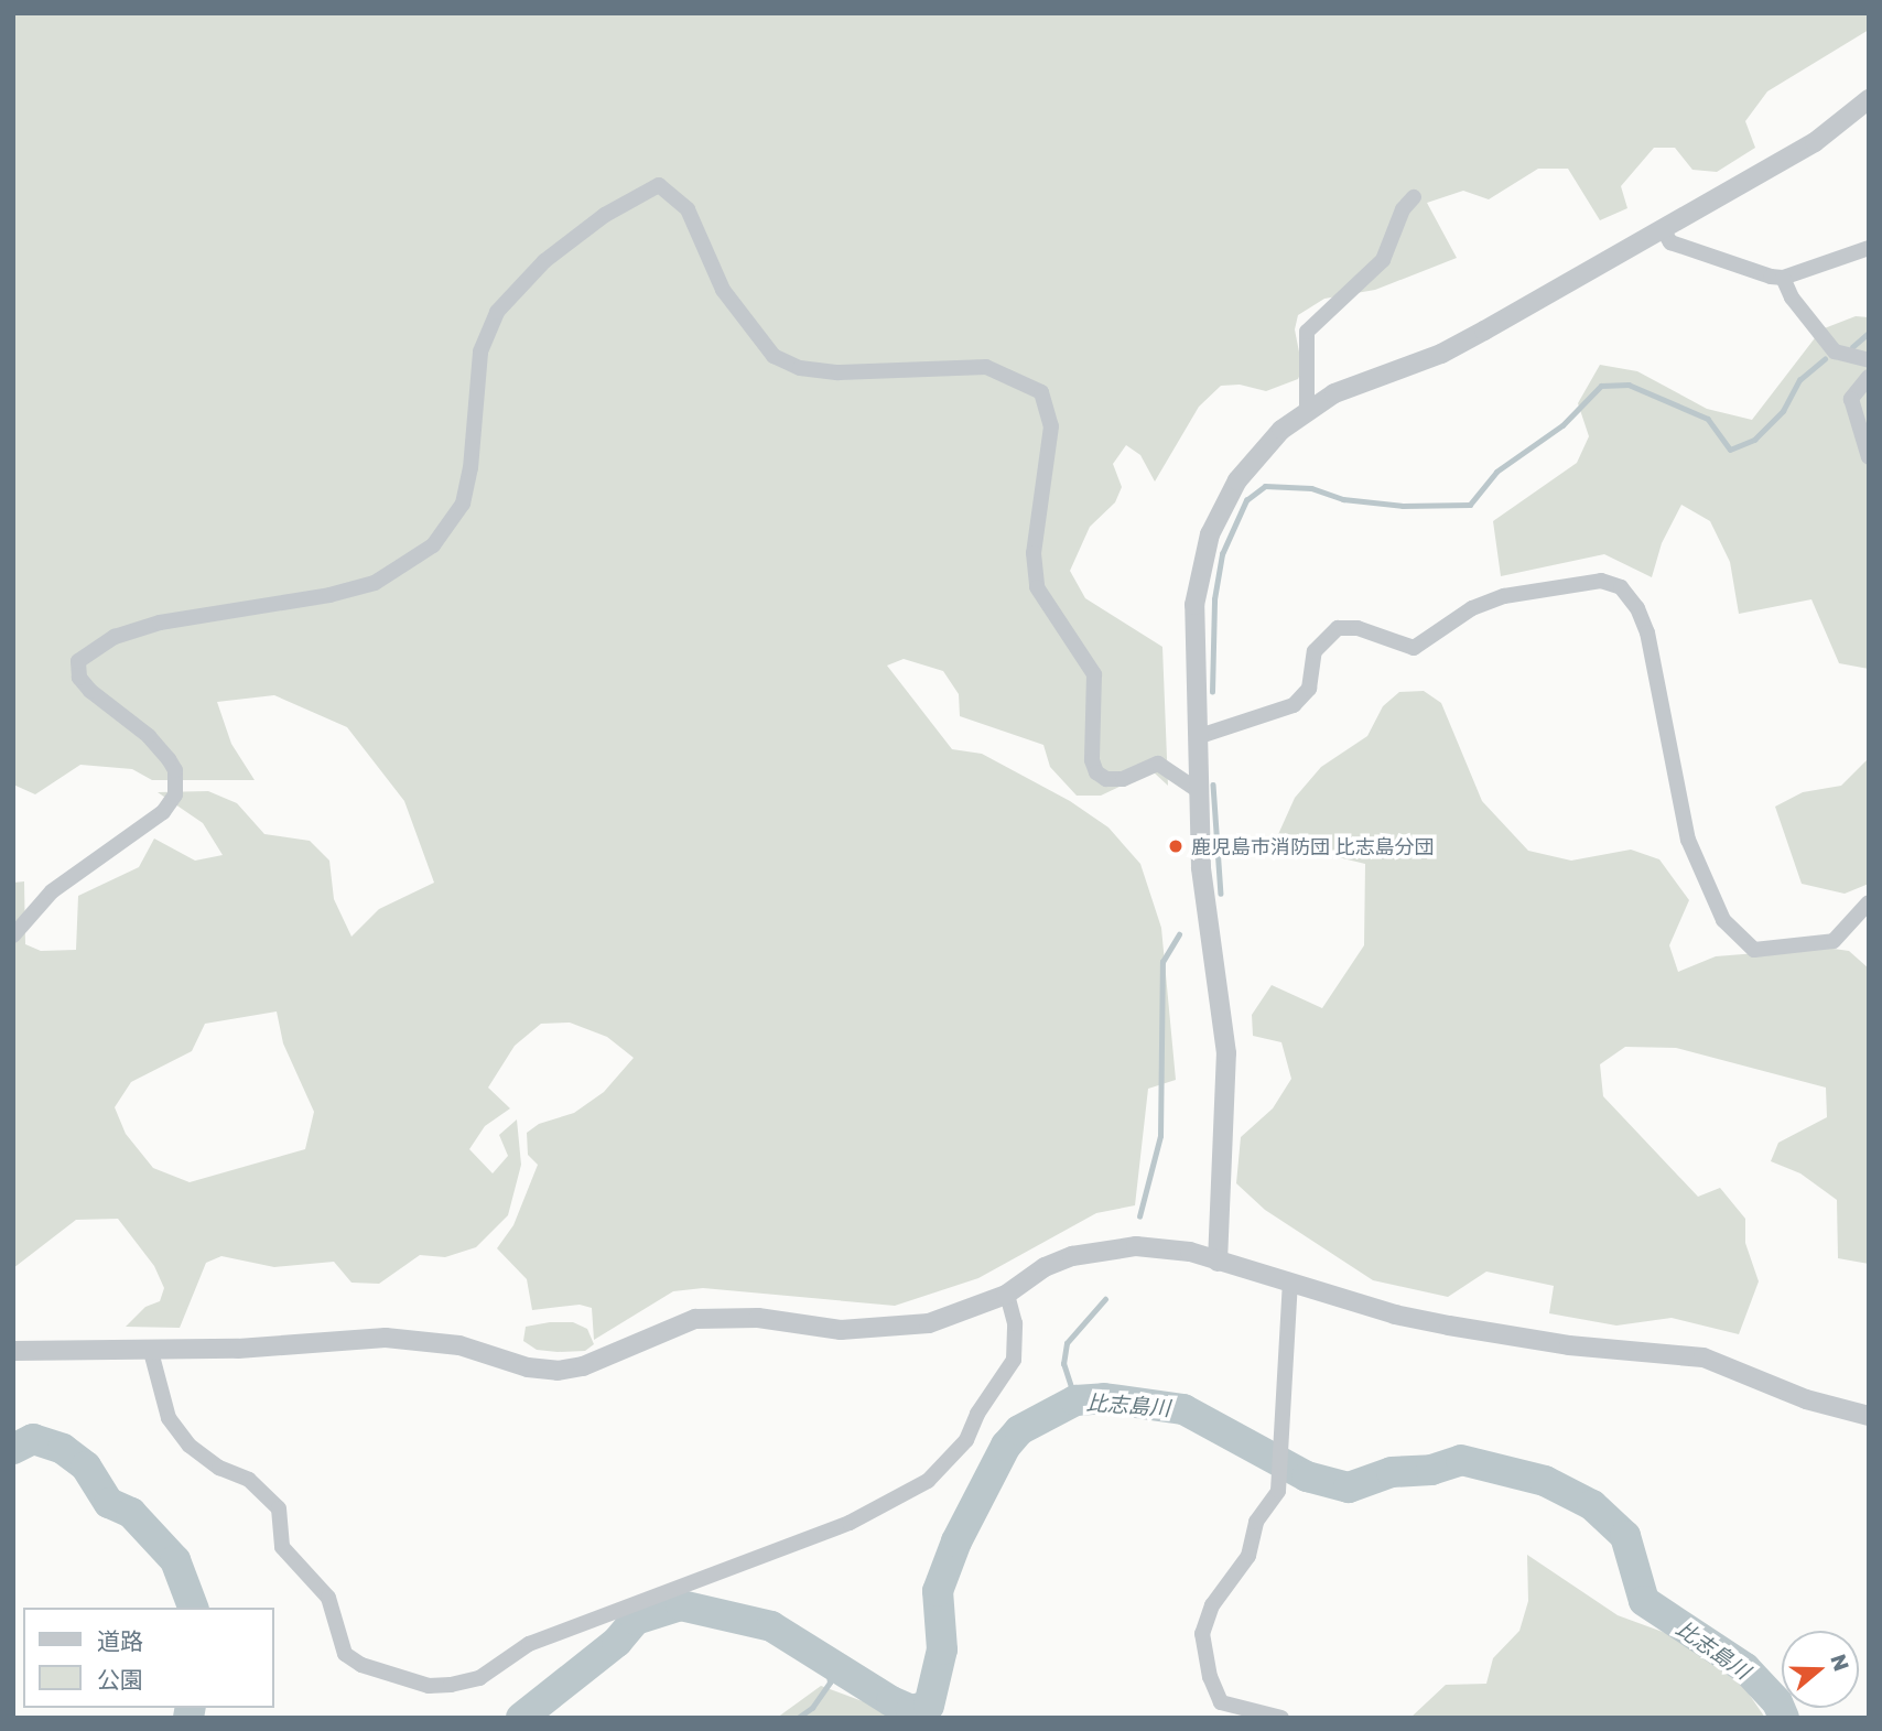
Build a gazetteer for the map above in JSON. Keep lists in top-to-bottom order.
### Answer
{
  "water": ["比志島川"],
  "places": ["鹿児島市消防団 比志島分団"],
  "legend": ["道路", "公園"],
  "north": "right"
}
